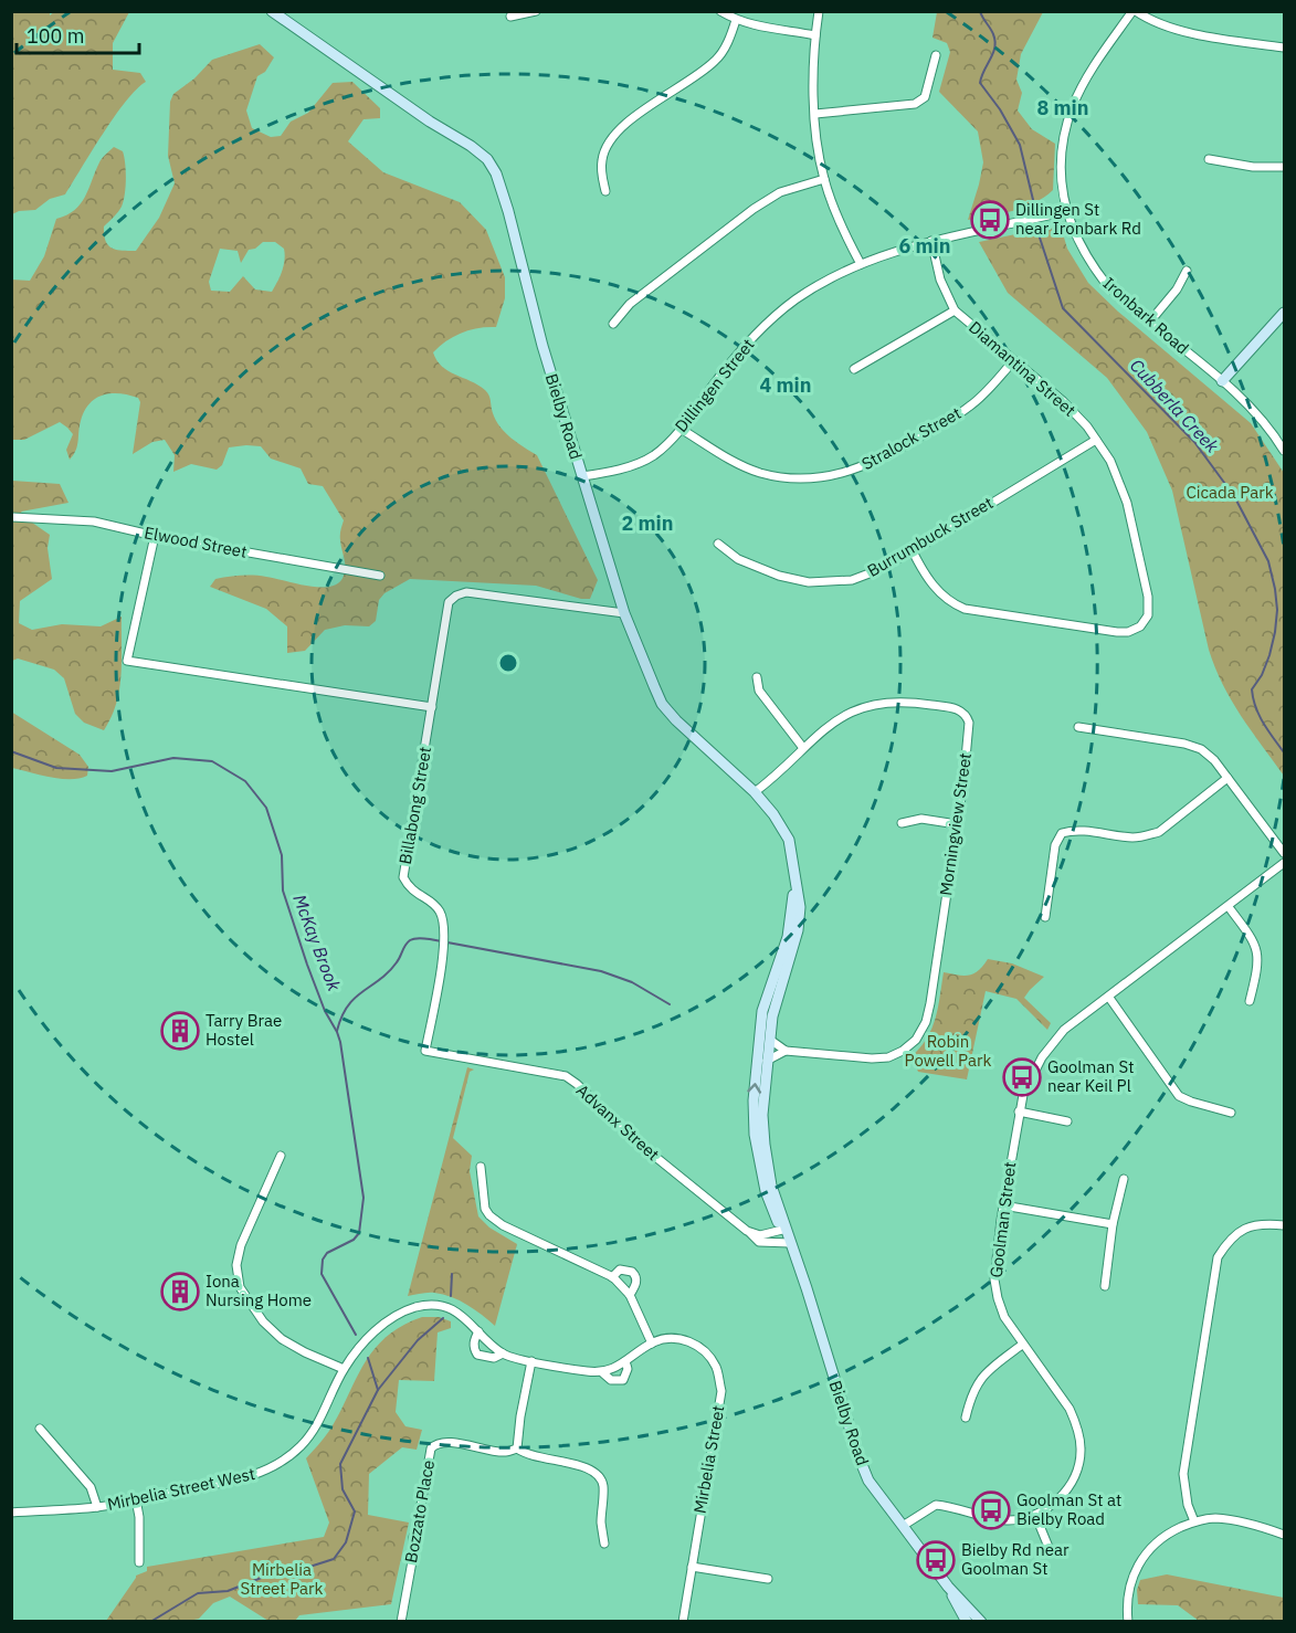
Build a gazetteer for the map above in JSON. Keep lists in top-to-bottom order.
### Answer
{
  "streets": {
    "street": [
      "Ironbark Road",
      "Diamantina Street",
      "Dillingen Street",
      "Bielby Road",
      "Stralock Street",
      "Burrumbuck Street",
      "Elwood Street",
      "Billabong Street",
      "Morningview Street",
      "Advanx Street",
      "Goolman Street",
      "Mirbelia Street",
      "Mirbelia Street West",
      "Bozzato Place"
    ]
  },
  "crossings": [
    ["Ironbark Road", "Dillingen Street"],
    ["Diamantina Street", "Dillingen Street"],
    ["Diamantina Street", "Stralock Street"],
    ["Diamantina Street", "Burrumbuck Street"],
    ["Dillingen Street", "Bielby Road"],
    ["Dillingen Street", "Stralock Street"],
    ["Bielby Road", "Billabong Street"],
    ["Bielby Road", "Morningview Street"],
    ["Bielby Road", "Advanx Street"],
    ["Bielby Road", "Goolman Street"],
    ["Billabong Street", "Advanx Street"]
  ],
  "water": ["Cubberla Creek", "McKay Brook"],
  "parks": ["Cicada Park", "Robin Powell Park", "Mirbelia Street Park"],
  "places": {
    "bus stop": [
      "Dillingen St near Ironbark Rd",
      "Goolman St near Keil Pl",
      "Goolman St at Bielby Road",
      "Bielby Rd near Goolman St"
    ],
    "building": ["Tarry Brae Hostel", "Iona Nursing Home"]
  },
  "scale_bar": "100 m",
  "rings": [
    "8 min",
    "6 min",
    "4 min",
    "2 min"
  ]
}
